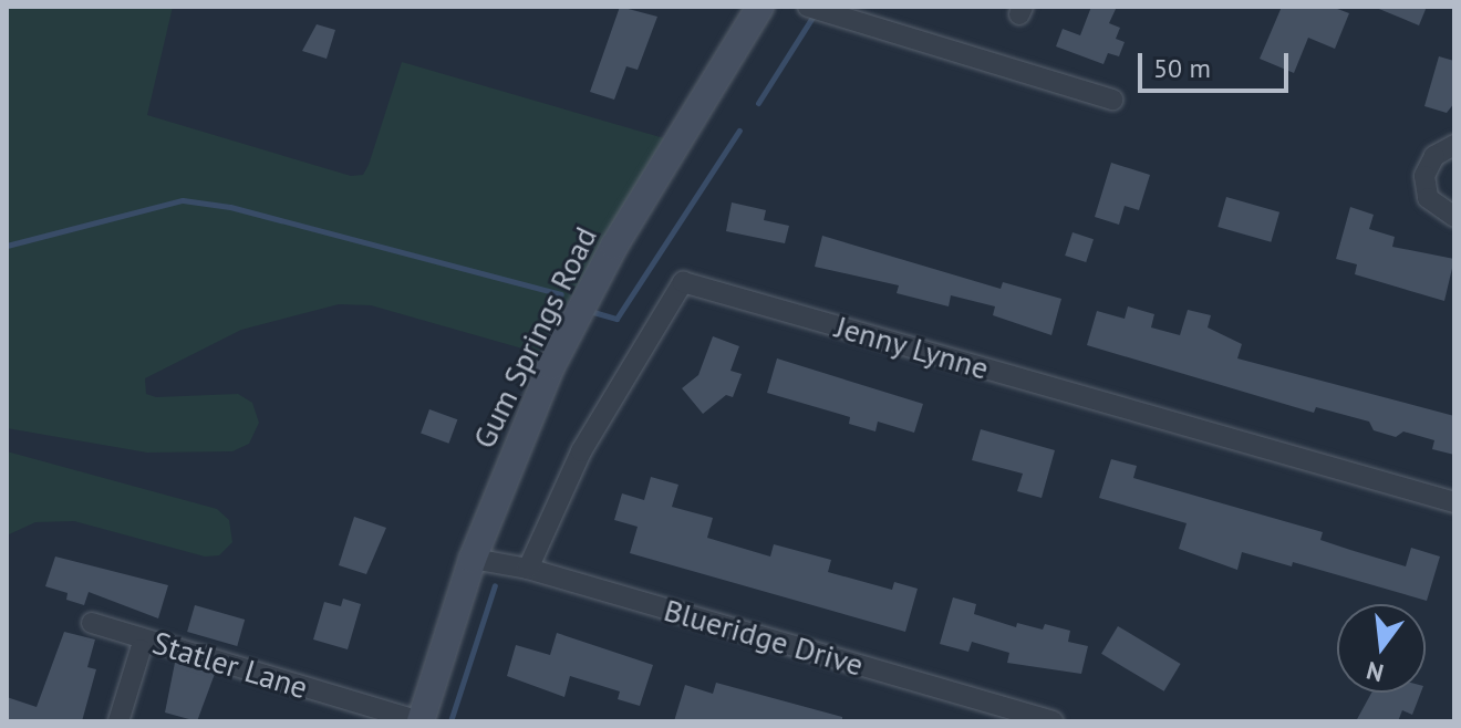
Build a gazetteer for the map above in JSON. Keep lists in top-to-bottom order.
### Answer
{
  "streets": {
    "main road": ["Gum Springs Road"],
    "street": ["Jenny Lynne", "Blueridge Drive", "Statler Lane"]
  },
  "crossings": [
    ["Gum Springs Road", "Blueridge Drive"],
    ["Gum Springs Road", "Statler Lane"],
    ["Jenny Lynne", "Blueridge Drive"]
  ],
  "scale_bar": "50 m",
  "north": "bottom"
}
